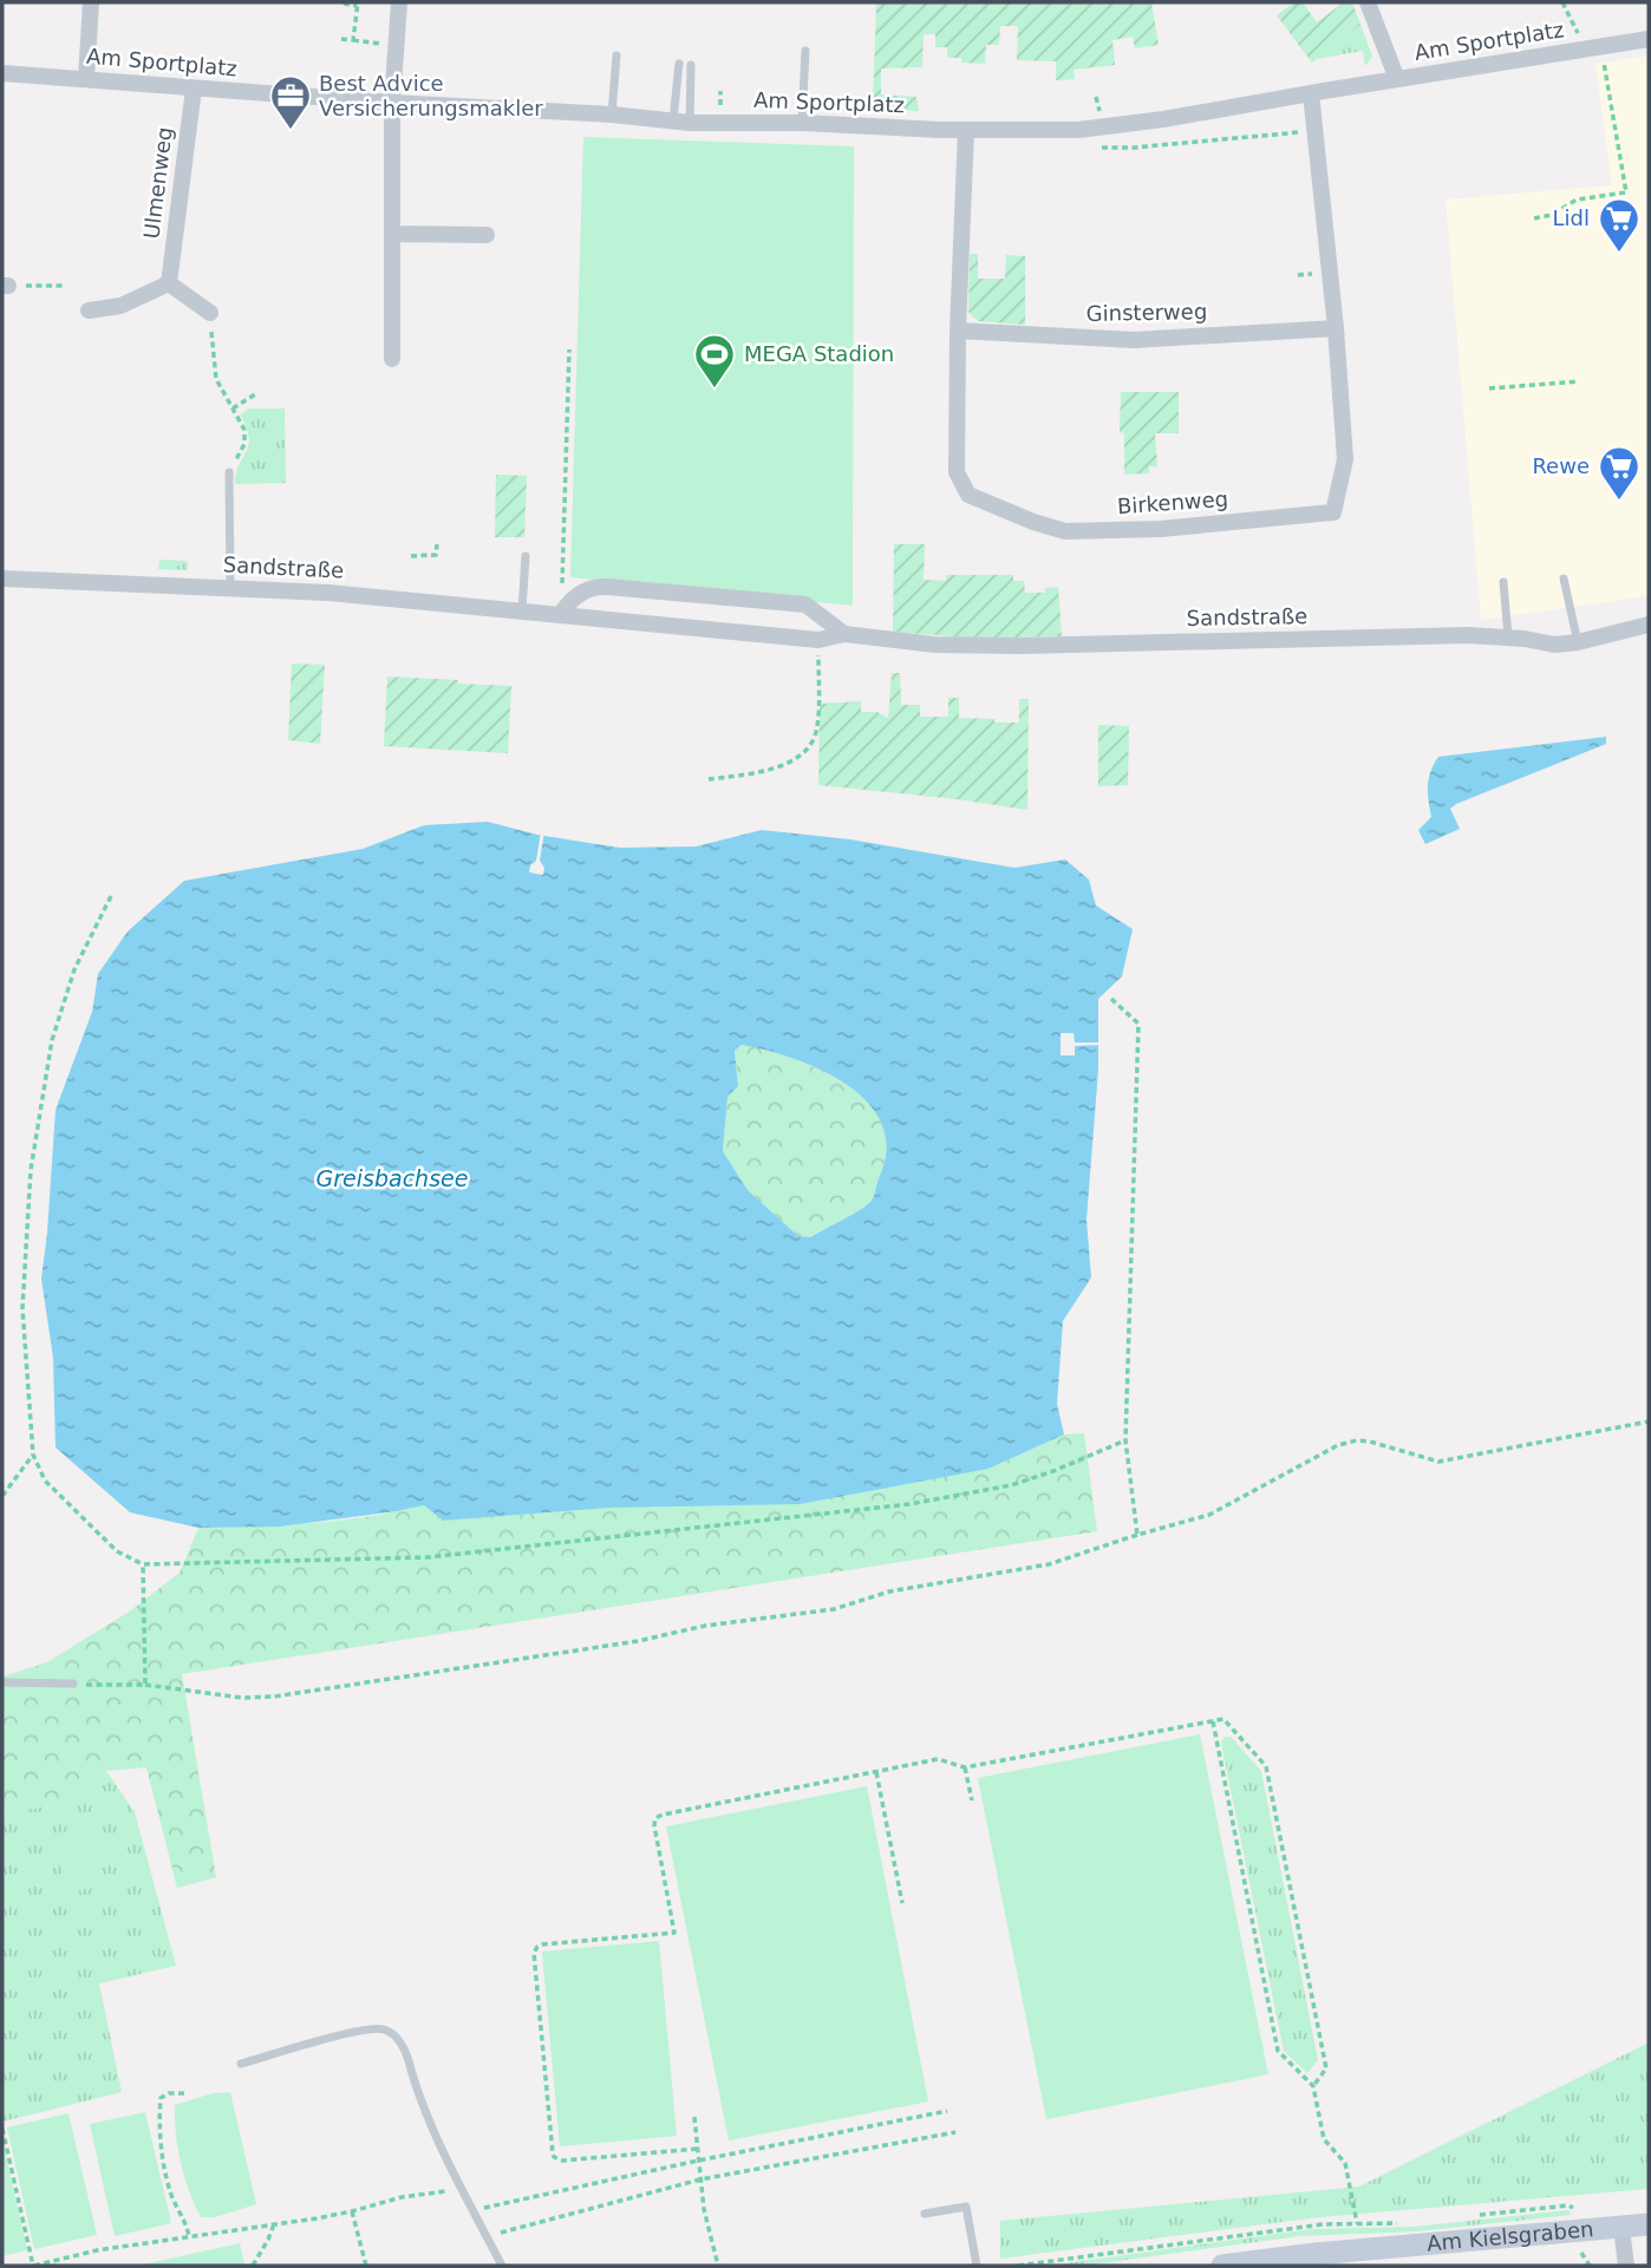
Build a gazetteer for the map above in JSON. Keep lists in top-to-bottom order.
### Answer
{
  "streets": {
    "street": [
      "Am Sportplatz",
      "Ulmenweg",
      "Ginsterweg",
      "Birkenweg",
      "Sandstraße",
      "Am Kielsgraben"
    ]
  },
  "crossings": [
    ["Am Sportplatz", "Ulmenweg"],
    ["Am Sportplatz", "Birkenweg"],
    ["Ginsterweg", "Birkenweg"]
  ],
  "water": ["Greisbachsee"],
  "places": {
    "office": ["Best Advice Versicherungsmakler"],
    "supermarket": ["Lidl", "Rewe"],
    "sports": ["MEGA Stadion"]
  }
}
